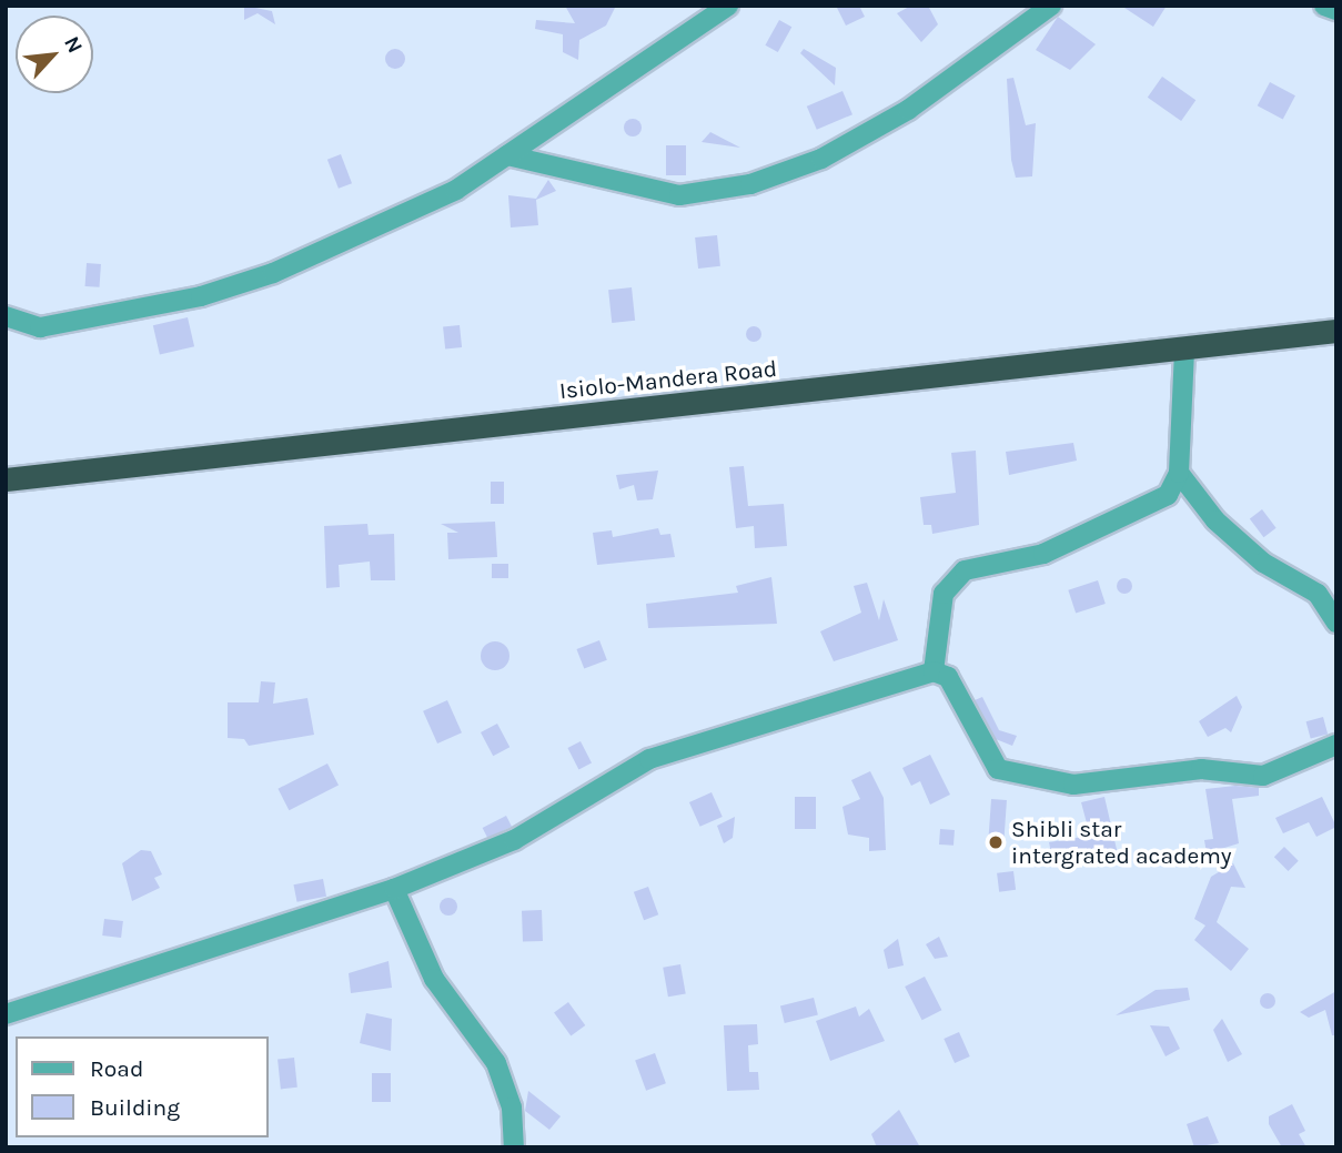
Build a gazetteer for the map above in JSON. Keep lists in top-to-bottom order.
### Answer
{
  "streets": {
    "highway": ["Isiolo-Mandera Road"]
  },
  "places": ["Shibli star intergrated academy"],
  "legend": ["Road", "Building"],
  "north": "top right"
}
